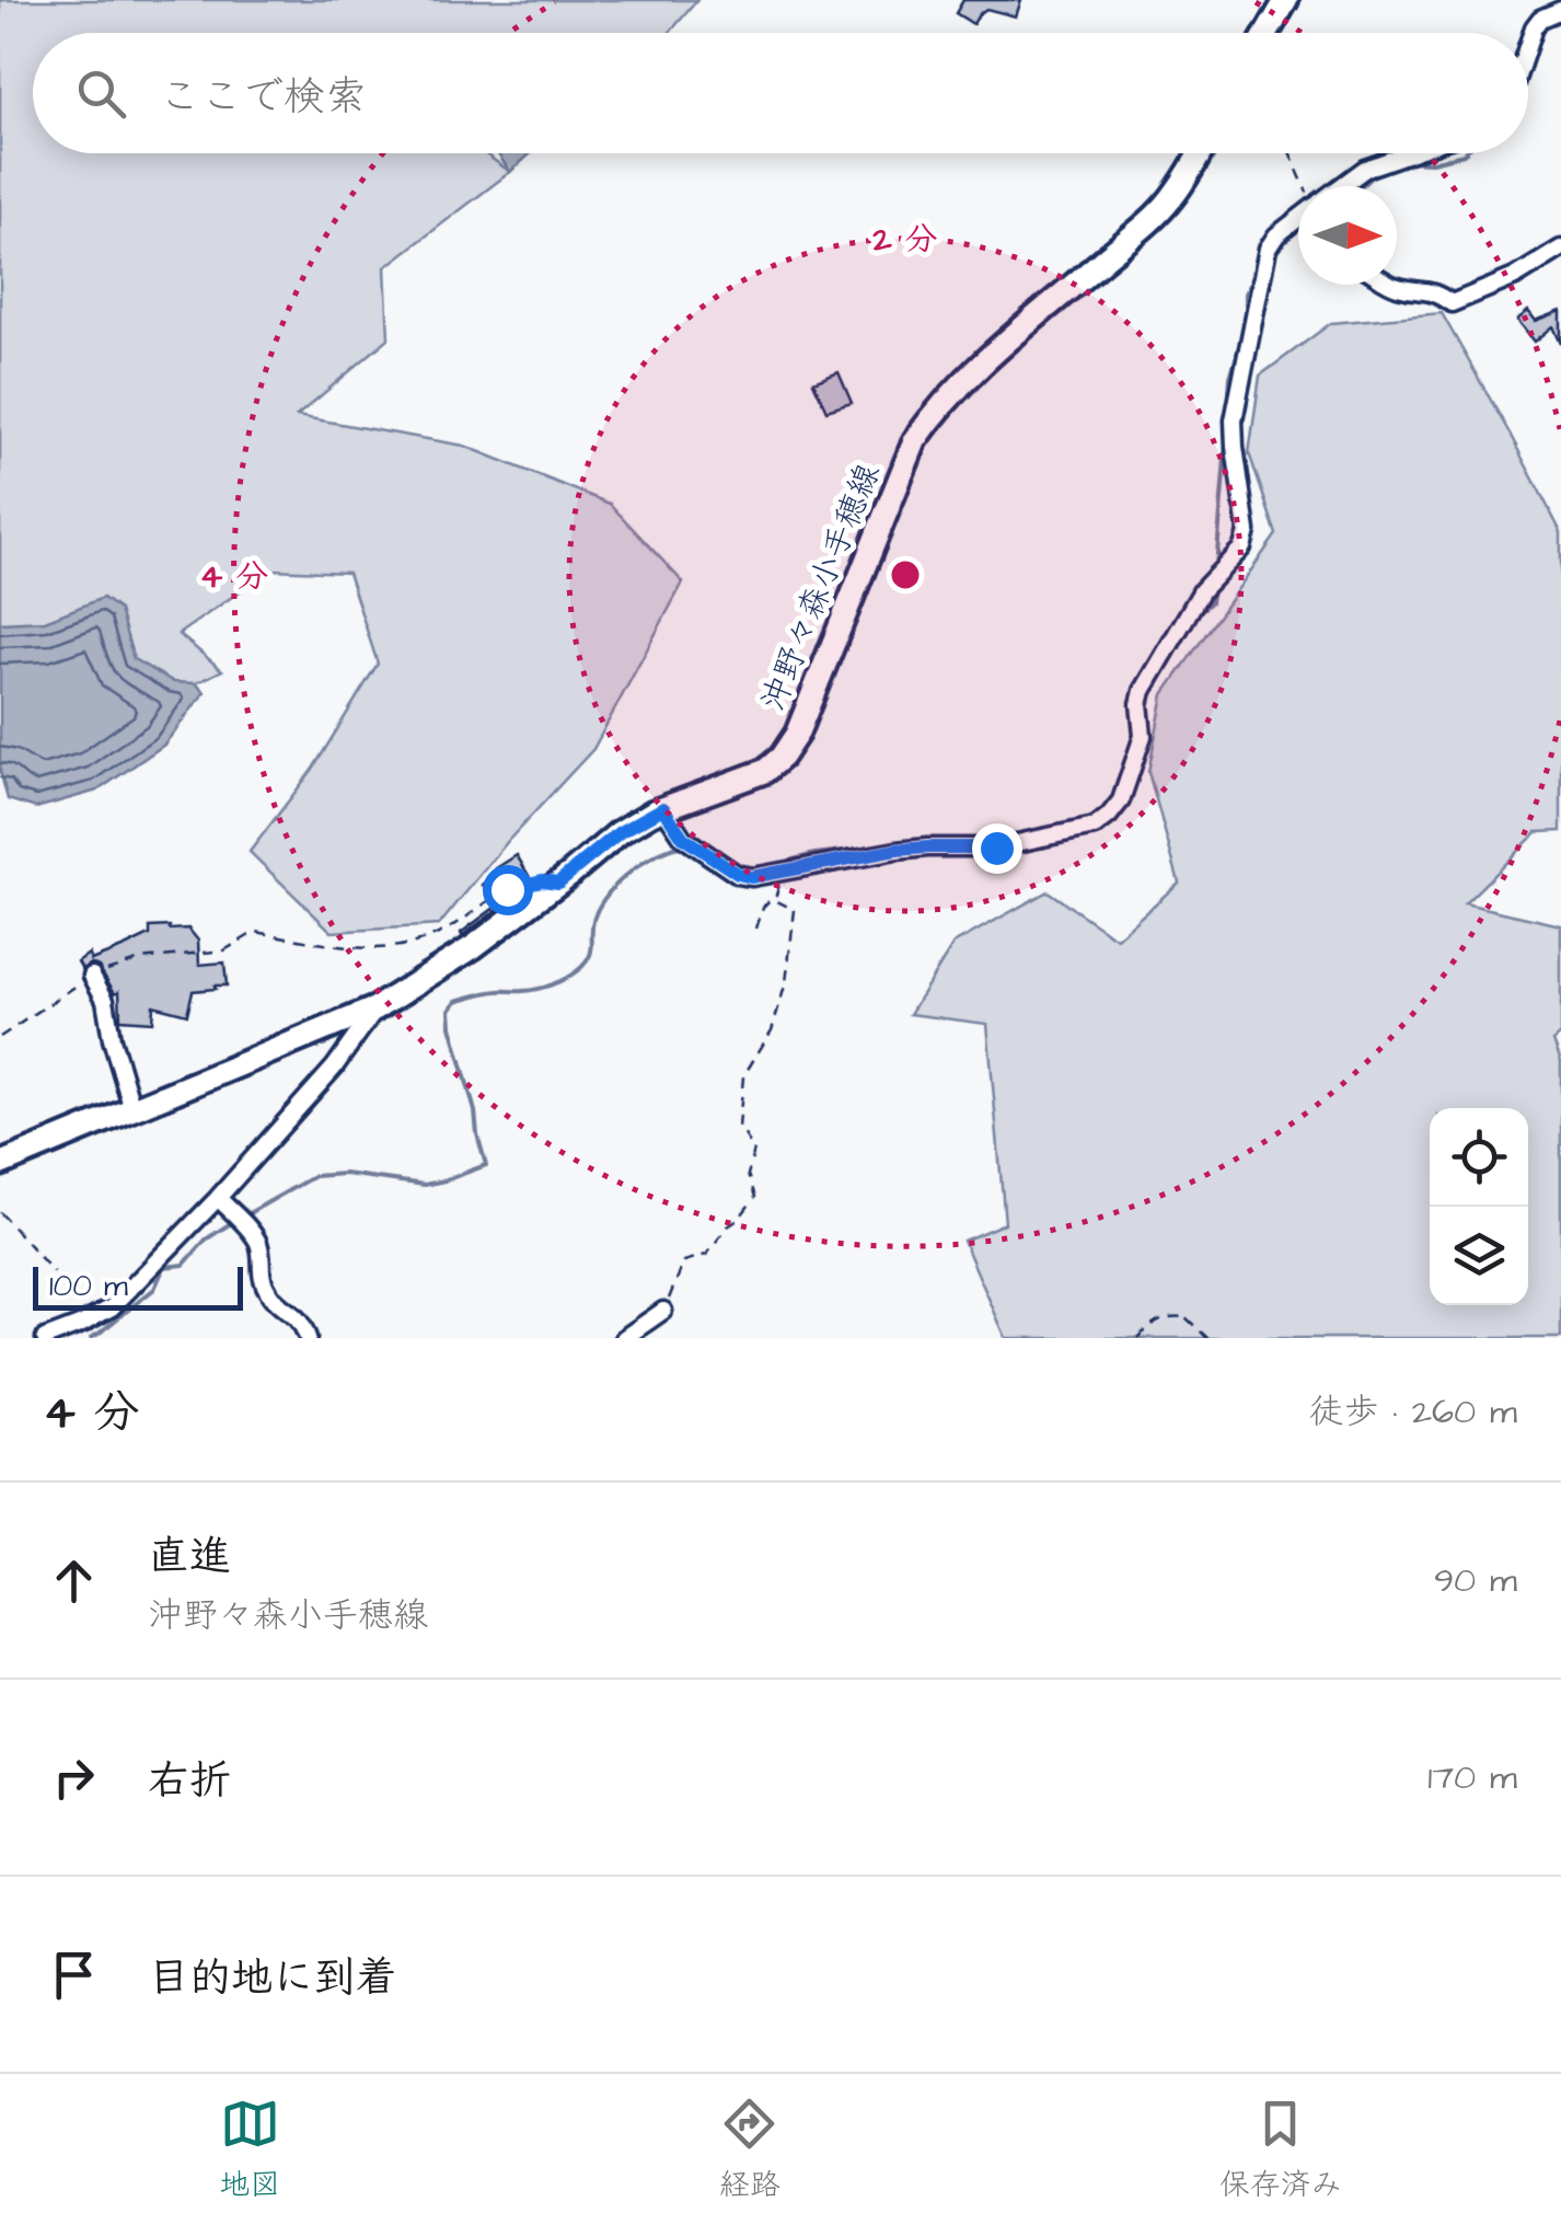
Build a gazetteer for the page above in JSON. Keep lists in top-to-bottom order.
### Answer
{
  "streets": {
    "main road": ["沖野々森小手穂線"]
  },
  "scale_bar": "100 m",
  "north": "right",
  "page": {
    "search": "ここで検索",
    "scale": "100 m",
    "heading": ["4 分", "徒歩 · 260 m"],
    "list": [
      ["直進", "沖野々森小手穂線", "90 m"],
      ["右折", "170 m"],
      "目的地に到着"
    ],
    "nav": ["地図", "経路", "保存済み"]
  },
  "rings": ["2 分", "4 分"]
}
